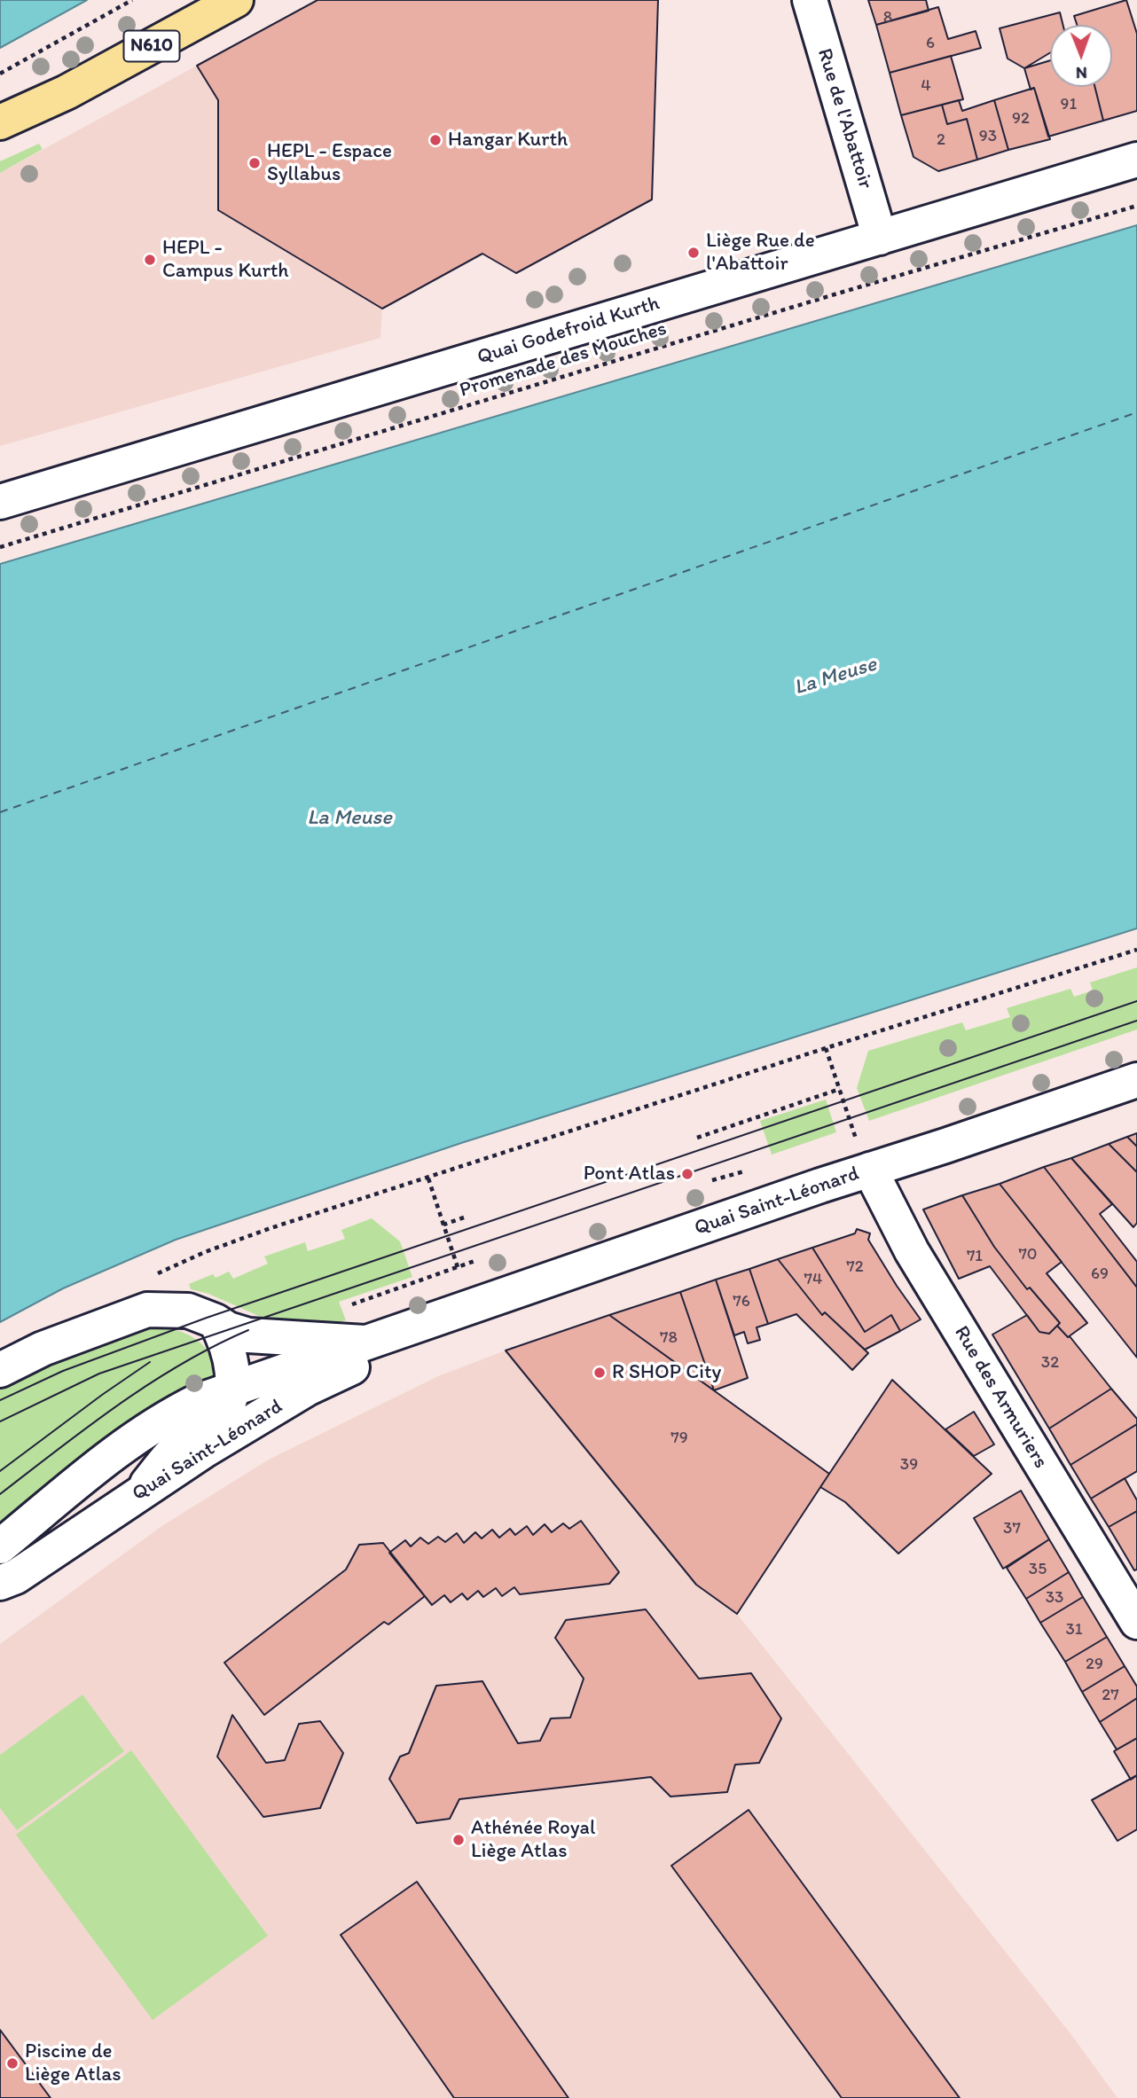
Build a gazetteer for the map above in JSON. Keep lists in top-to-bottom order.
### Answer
{
  "streets": {
    "main road": ["N610"],
    "street": [
      "Rue de l'Abattoir",
      "Quai Godefroid Kurth",
      "Quai Saint-Léonard",
      "Rue des Armuriers"
    ],
    "path": ["Promenade des Mouches"]
  },
  "crossings": [
    ["Rue de l'Abattoir", "Quai Godefroid Kurth"],
    ["Quai Saint-Léonard", "Rue des Armuriers"]
  ],
  "water": ["La Meuse"],
  "places": [
    "Hangar Kurth",
    "HEPL - Espace Syllabus",
    "Liège Rue de l'Abattoir",
    "HEPL - Campus Kurth",
    "Pont Atlas",
    "R SHOP City",
    "Athénée Royal Liège Atlas",
    "Piscine de Liège Atlas"
  ],
  "house_numbers": [
    "8",
    "6",
    "4",
    "91",
    "92",
    "93",
    "2",
    "70",
    "71",
    "72",
    "69",
    "74",
    "76",
    "78",
    "32",
    "79",
    "39",
    "37",
    "35",
    "33",
    "31",
    "29",
    "27"
  ],
  "north": "bottom"
}
